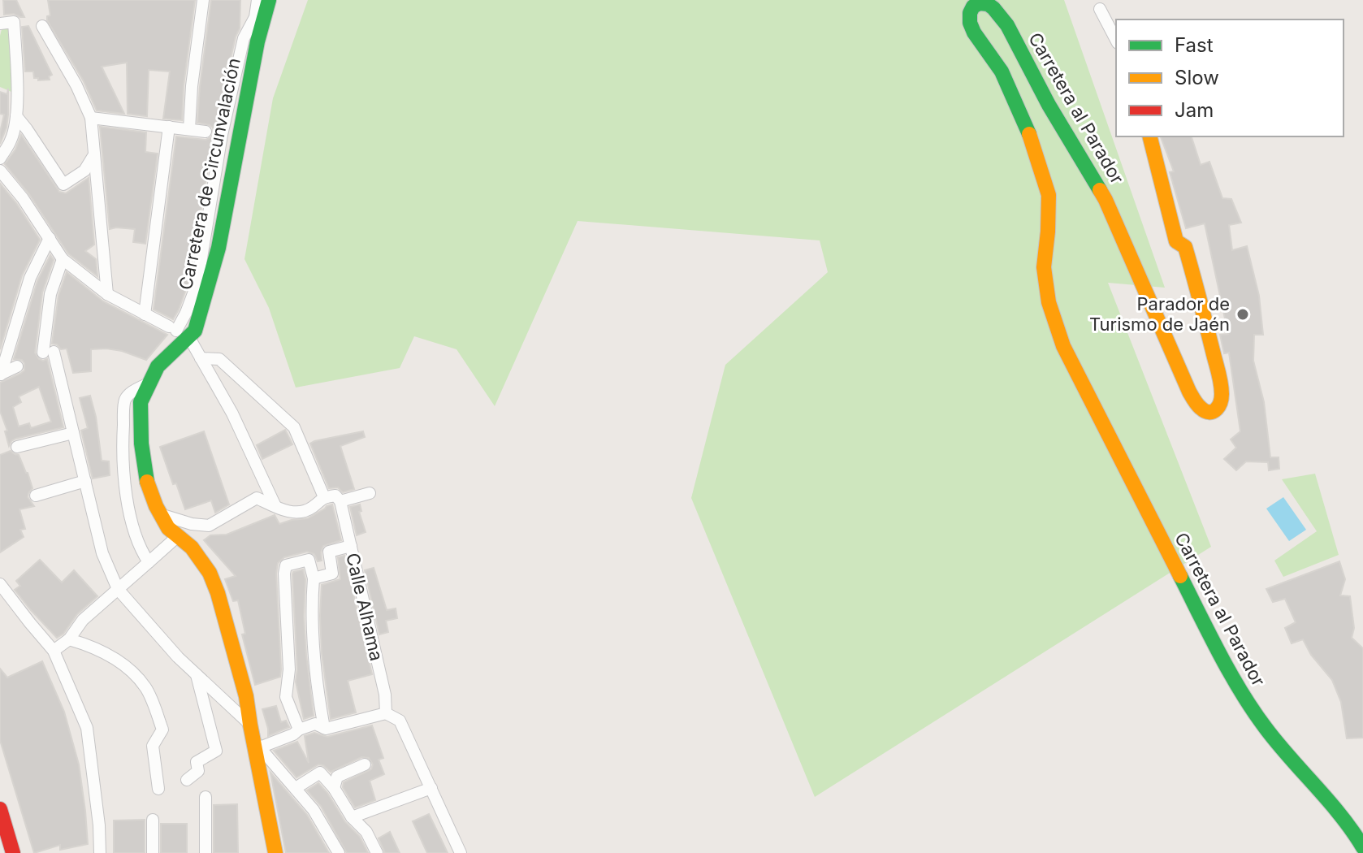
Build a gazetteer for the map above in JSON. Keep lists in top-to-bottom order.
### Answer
{
  "streets": {
    "street": ["Carretera al Parador", "Carretera de Circunvalación", "Calle Alhama"]
  },
  "places": ["Parador de Turismo de Jaén"],
  "legend": ["Fast", "Slow", "Jam"]
}
